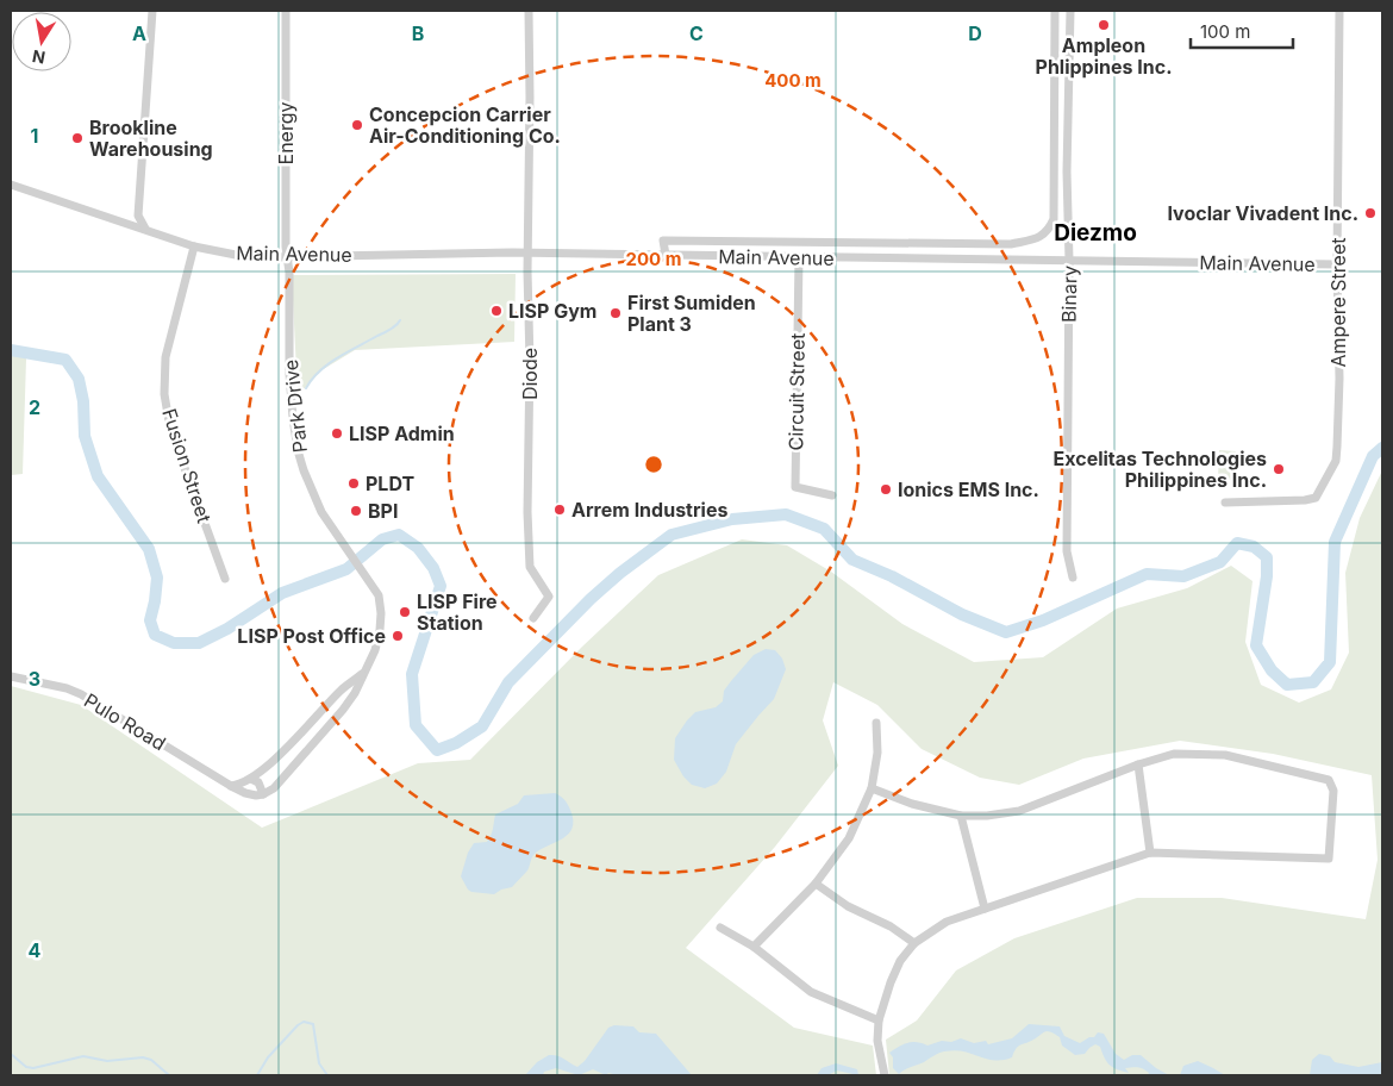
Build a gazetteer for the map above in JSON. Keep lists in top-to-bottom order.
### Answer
{
  "streets": {
    "street": [
      "Energy",
      "Main Avenue",
      "Binary",
      "Ampere Street",
      "Diode",
      "Circuit Street",
      "Park Drive",
      "Fusion Street",
      "Pulo Road"
    ]
  },
  "crossings": [
    ["Energy", "Main Avenue"],
    ["Energy", "Park Drive"],
    ["Main Avenue", "Binary"],
    ["Main Avenue", "Ampere Street"],
    ["Main Avenue", "Diode"],
    ["Main Avenue", "Circuit Street"],
    ["Main Avenue", "Park Drive"],
    ["Main Avenue", "Fusion Street"],
    ["Park Drive", "Pulo Road"]
  ],
  "districts": ["Diezmo"],
  "places": [
    "Ampleon Phlippines Inc.",
    "Concepcion Carrier Air-Conditioning Co.",
    "Brookline Warehousing",
    "Ivoclar Vivadent Inc.",
    "LISP Gym",
    "First Sumiden Plant 3",
    "LISP Admin",
    "Excelitas Technologies Philippines Inc.",
    "PLDT",
    "Ionics EMS Inc.",
    "Arrem Industries",
    "BPI",
    "LISP Fire Station",
    "LISP Post Office"
  ],
  "scale_bar": "100 m",
  "north": "bottom",
  "grid": {
    "columns": [
      "A",
      "B",
      "C",
      "D"
    ],
    "rows": [
      "1",
      "2",
      "3",
      "4"
    ]
  },
  "rings": ["400 m", "200 m"]
}
